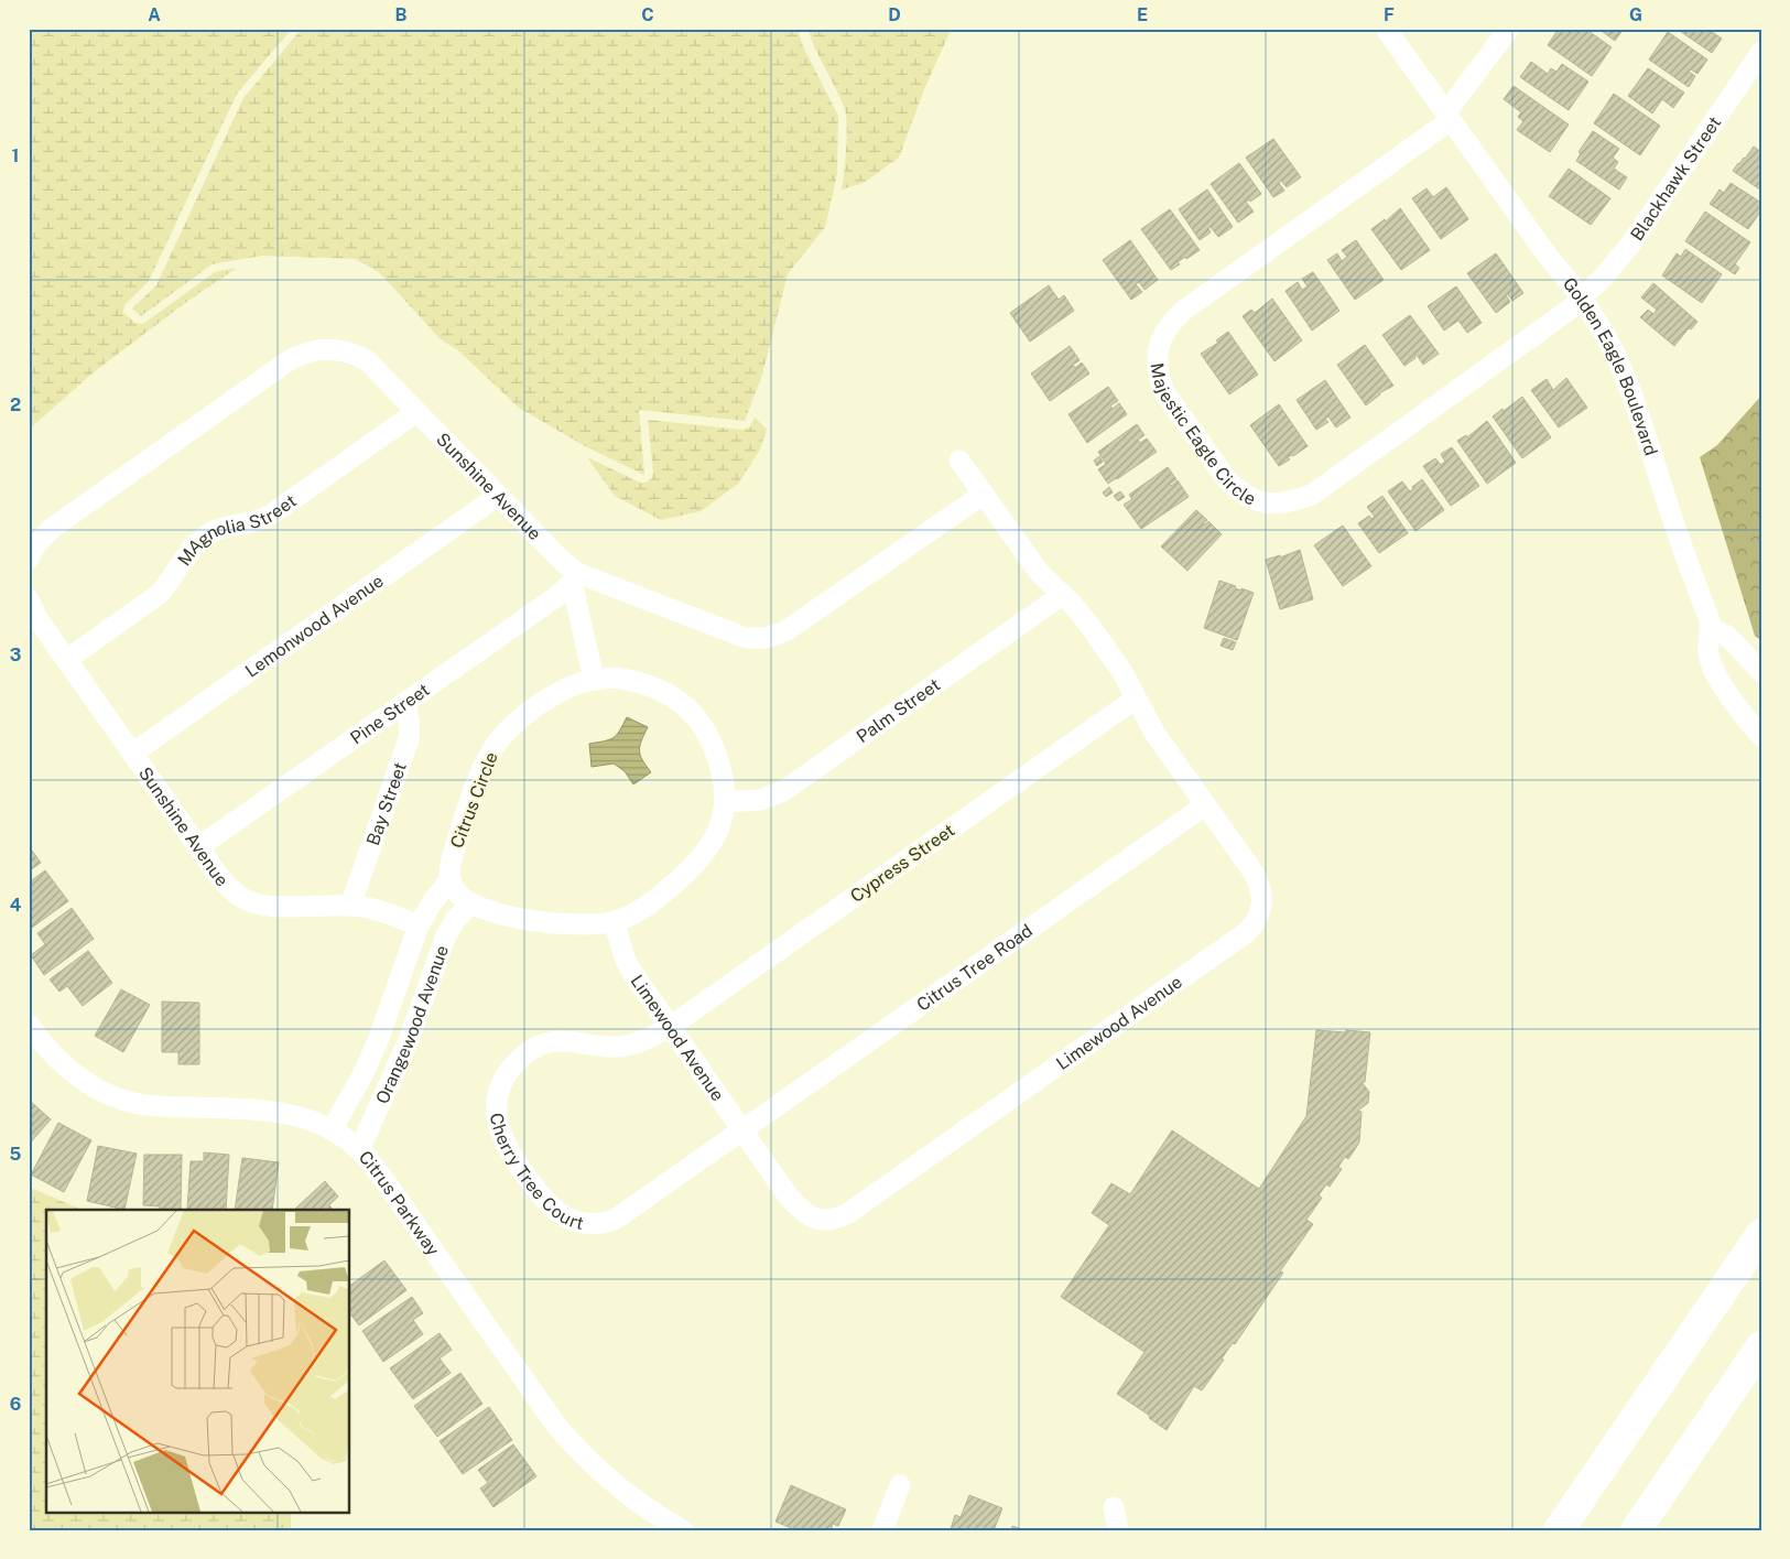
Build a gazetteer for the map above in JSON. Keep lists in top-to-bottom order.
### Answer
{
  "streets": {
    "street": [
      "Blackhawk Street",
      "Golden Eagle Boulevard",
      "Majestic Eagle Circle",
      "Sunshine Avenue",
      "MAgnolia Street",
      "Lemonwood Avenue",
      "Palm Street",
      "Pine Street",
      "Citrus Circle",
      "Bay Street",
      "Cypress Street",
      "Citrus Tree Road",
      "Limewood Avenue",
      "Orangewood Avenue",
      "Cherry Tree Court",
      "Citrus Parkway"
    ]
  },
  "crossings": [
    ["Blackhawk Street", "Golden Eagle Boulevard"],
    ["Blackhawk Street", "Majestic Eagle Circle"],
    ["Golden Eagle Boulevard", "Majestic Eagle Circle"],
    ["Sunshine Avenue", "MAgnolia Street"],
    ["Sunshine Avenue", "Lemonwood Avenue"],
    ["Sunshine Avenue", "Pine Street"],
    ["Sunshine Avenue", "Bay Street"],
    ["Sunshine Avenue", "Limewood Avenue"],
    ["Palm Street", "Citrus Circle"],
    ["Palm Street", "Limewood Avenue"],
    ["Pine Street", "Bay Street"],
    ["Citrus Circle", "Limewood Avenue"],
    ["Citrus Circle", "Orangewood Avenue"],
    ["Cypress Street", "Limewood Avenue"],
    ["Cypress Street", "Cherry Tree Court"],
    ["Citrus Tree Road", "Limewood Avenue"],
    ["Citrus Tree Road", "Cherry Tree Court"],
    ["Limewood Avenue", "Cherry Tree Court"],
    ["Orangewood Avenue", "Citrus Parkway"]
  ],
  "grid": {
    "columns": [
      "A",
      "B",
      "C",
      "D",
      "E",
      "F",
      "G"
    ],
    "rows": [
      "1",
      "2",
      "3",
      "4",
      "5",
      "6"
    ]
  }
}
